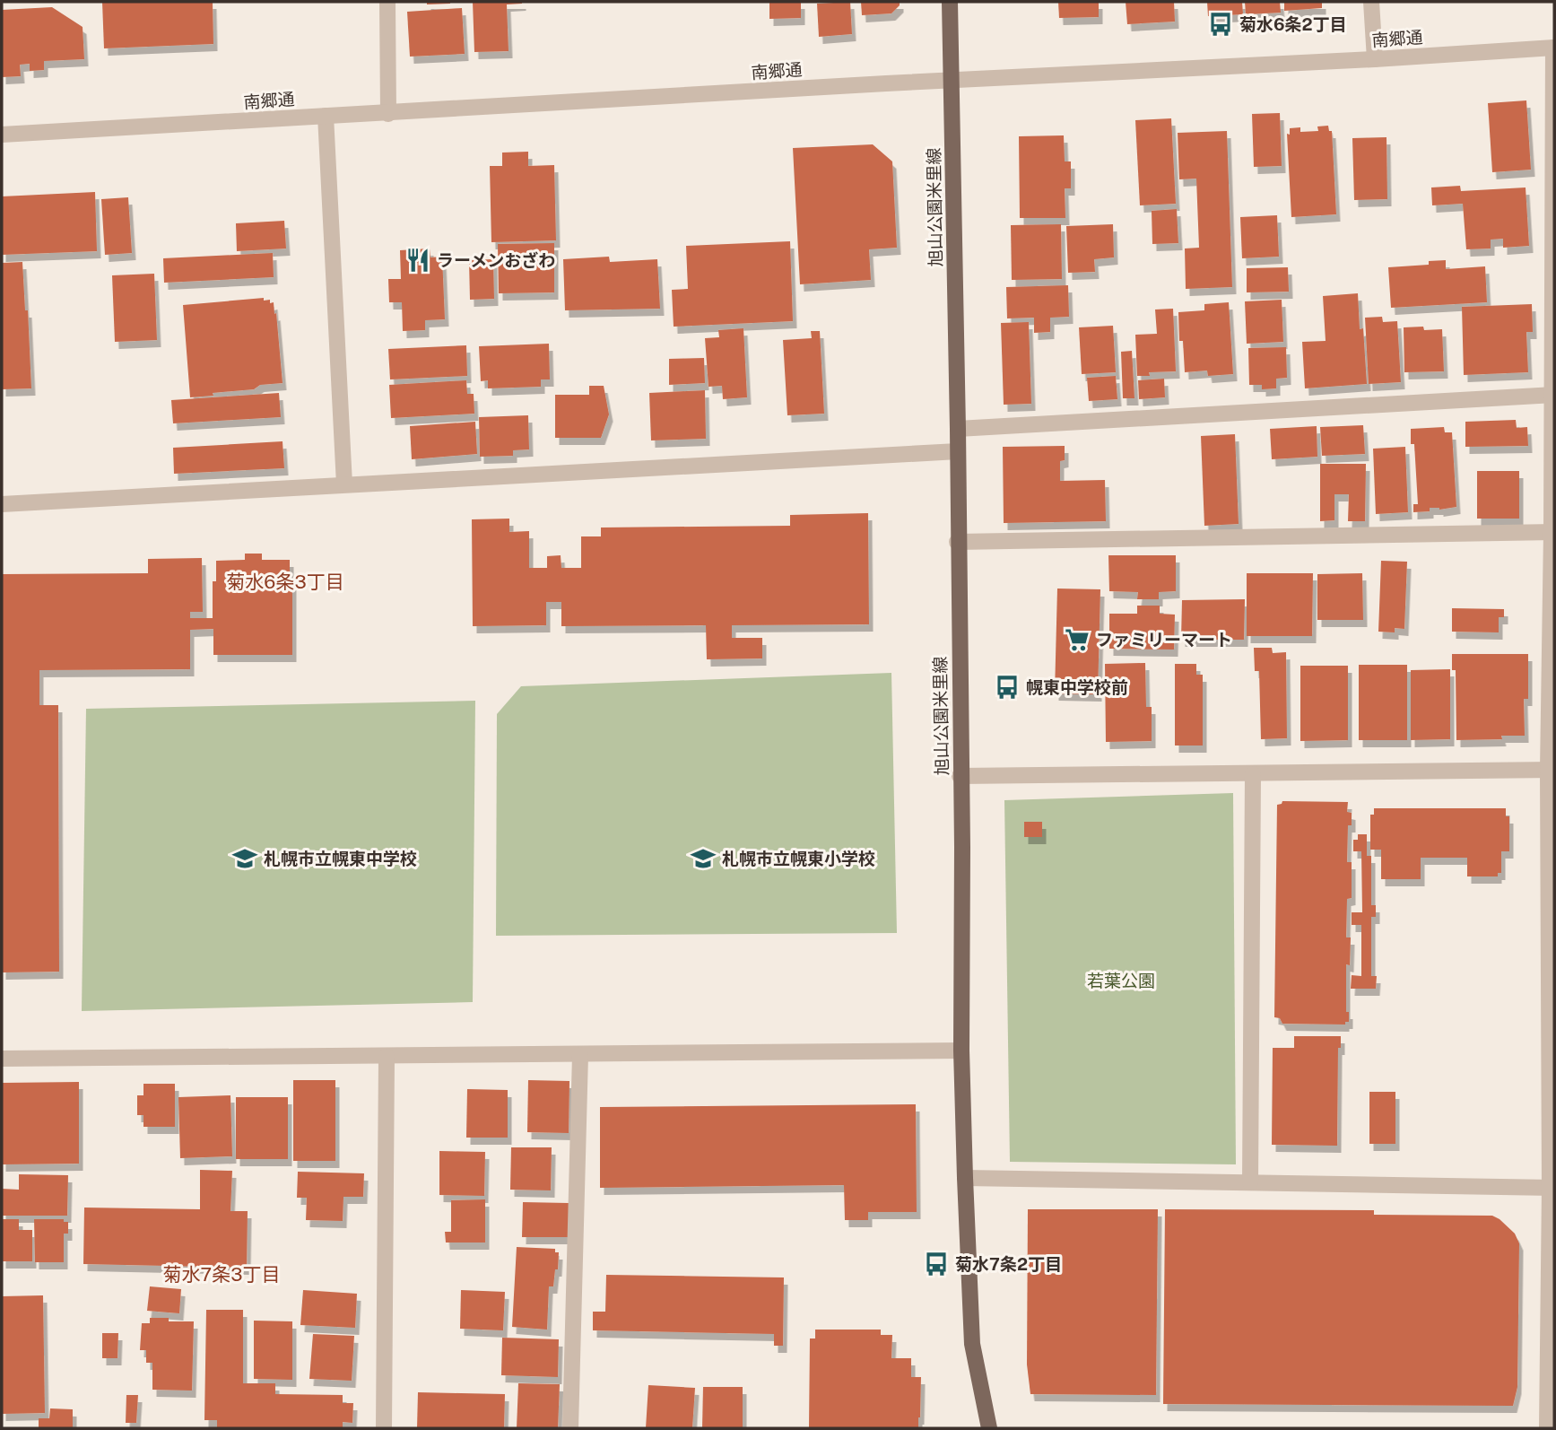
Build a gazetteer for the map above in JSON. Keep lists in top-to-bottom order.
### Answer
{
  "streets": {
    "main road": ["旭山公園米里線"],
    "street": ["南郷通"]
  },
  "crossings": [
    ["南郷通", "旭山公園米里線"]
  ],
  "districts": ["菊水6条3丁目", "菊水7条3丁目"],
  "parks": ["若葉公園"],
  "places": {
    "bus stop": ["菊水6条2丁目", "幌東中学校前", "菊水7条2丁目"],
    "restaurant": ["ラーメンおざわ"],
    "supermarket": ["ファミリーマート"],
    "school or university": ["札幌市立幌東中学校", "札幌市立幌東小学校"]
  }
}
